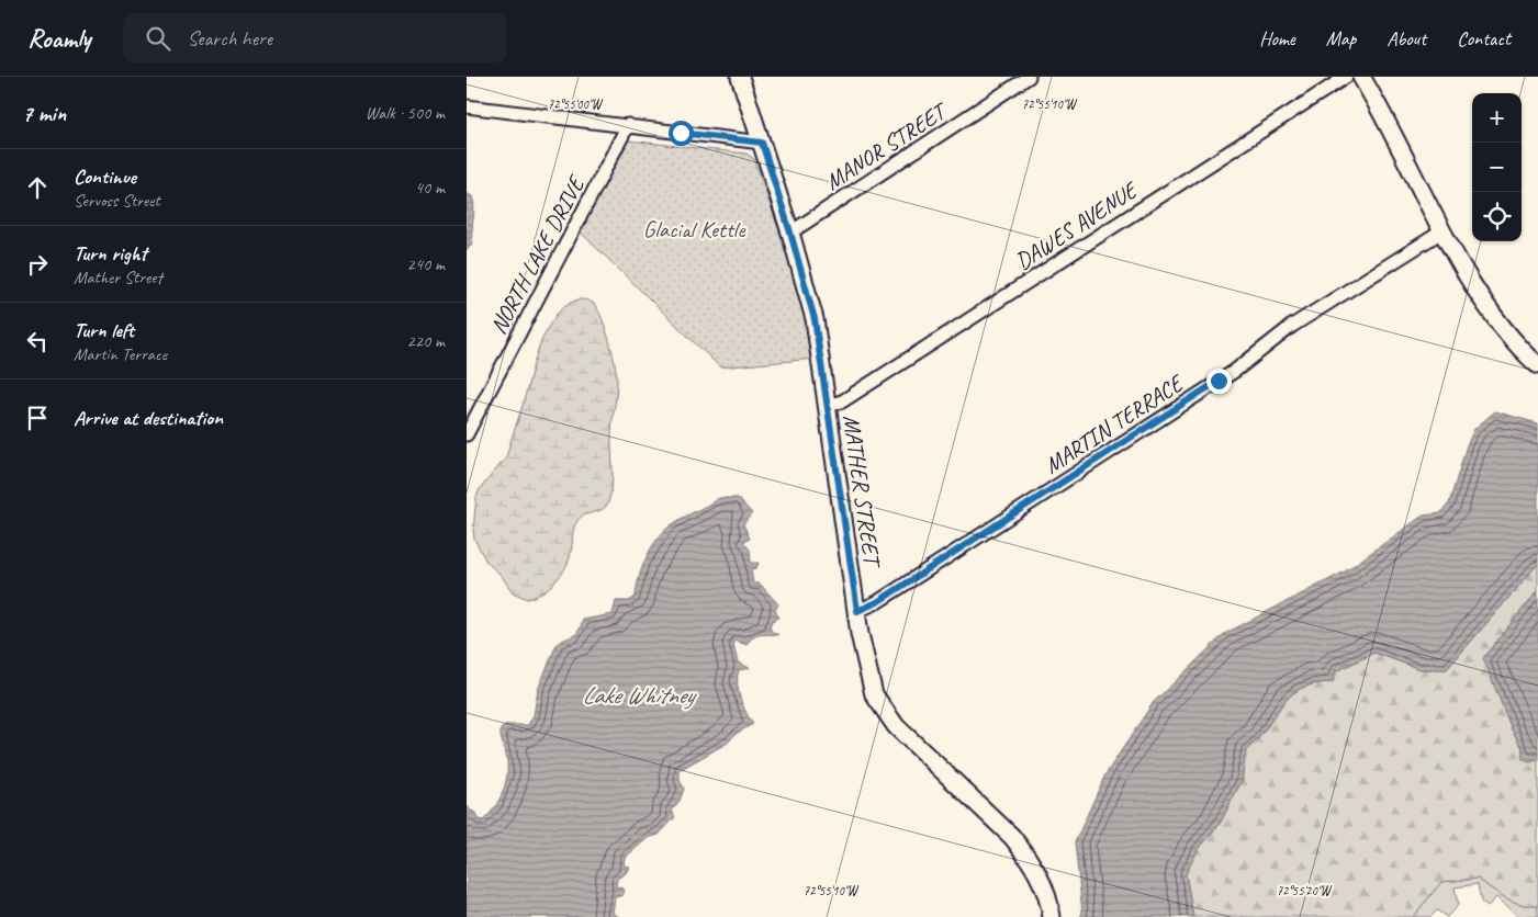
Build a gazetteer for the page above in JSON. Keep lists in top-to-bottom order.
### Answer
{
  "streets": {
    "street": [
      "MANOR STREET",
      "DAWES AVENUE",
      "NORTH LAKE DRIVE",
      "MARTIN TERRACE",
      "MATHER STREET"
    ]
  },
  "crossings": [
    ["MANOR STREET", "MATHER STREET"],
    ["DAWES AVENUE", "MATHER STREET"],
    ["MARTIN TERRACE", "MATHER STREET"]
  ],
  "water": ["Lake Whitney"],
  "parks": ["Glacial Kettle"],
  "page": {
    "header": "Roamly",
    "search": "Search here",
    "nav": [
      "Home",
      "Map",
      "About",
      "Contact"
    ],
    "heading": ["7 min", "Walk · 500 m"],
    "map_buttons": ["+", "−"],
    "list": [
      ["Continue", "Servoss Street", "40 m"],
      ["Turn right", "Mather Street", "240 m"],
      ["Turn left", "Martin Terrace", "220 m"],
      "Arrive at destination"
    ]
  },
  "coordinates": ["72°55'00\"W", "72°55'10\"W", "72°55'20\"W"]
}
